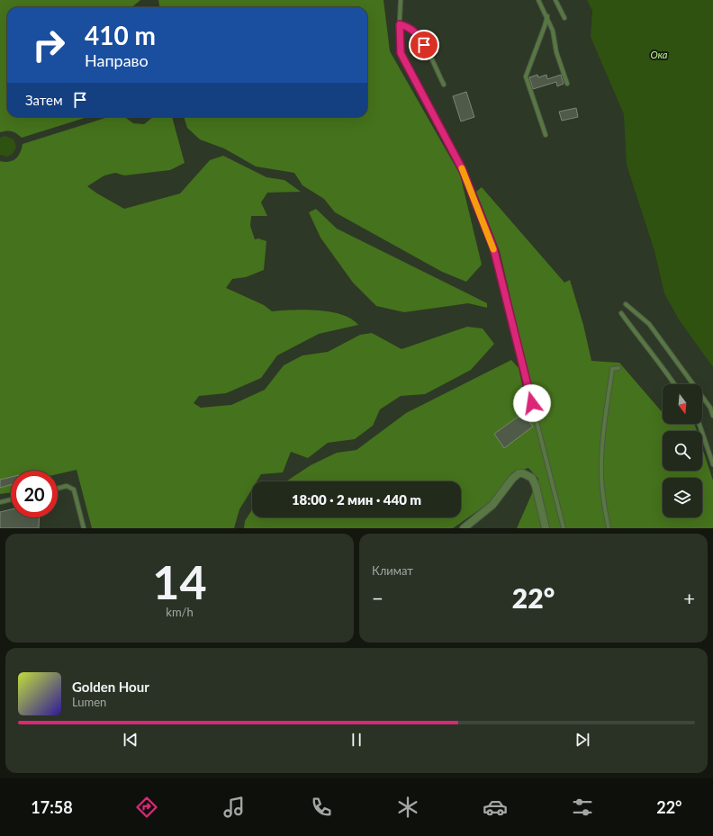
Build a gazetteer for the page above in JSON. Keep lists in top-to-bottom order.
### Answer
{
  "water": ["Ока"],
  "north": "bottom",
  "page": {
    "turn": ["410 m", "Направо"],
    "then": "Затем",
    "limit": "20",
    "trip": "18:00 · 2 мин · 440 m",
    "tile": [
      ["14", "km/h"],
      "Климат"
    ],
    "heat": ["−", "22°", "+"],
    "song": ["Golden Hour", "Lumen"],
    "tabs": ["17:58", "22°"]
  }
}
